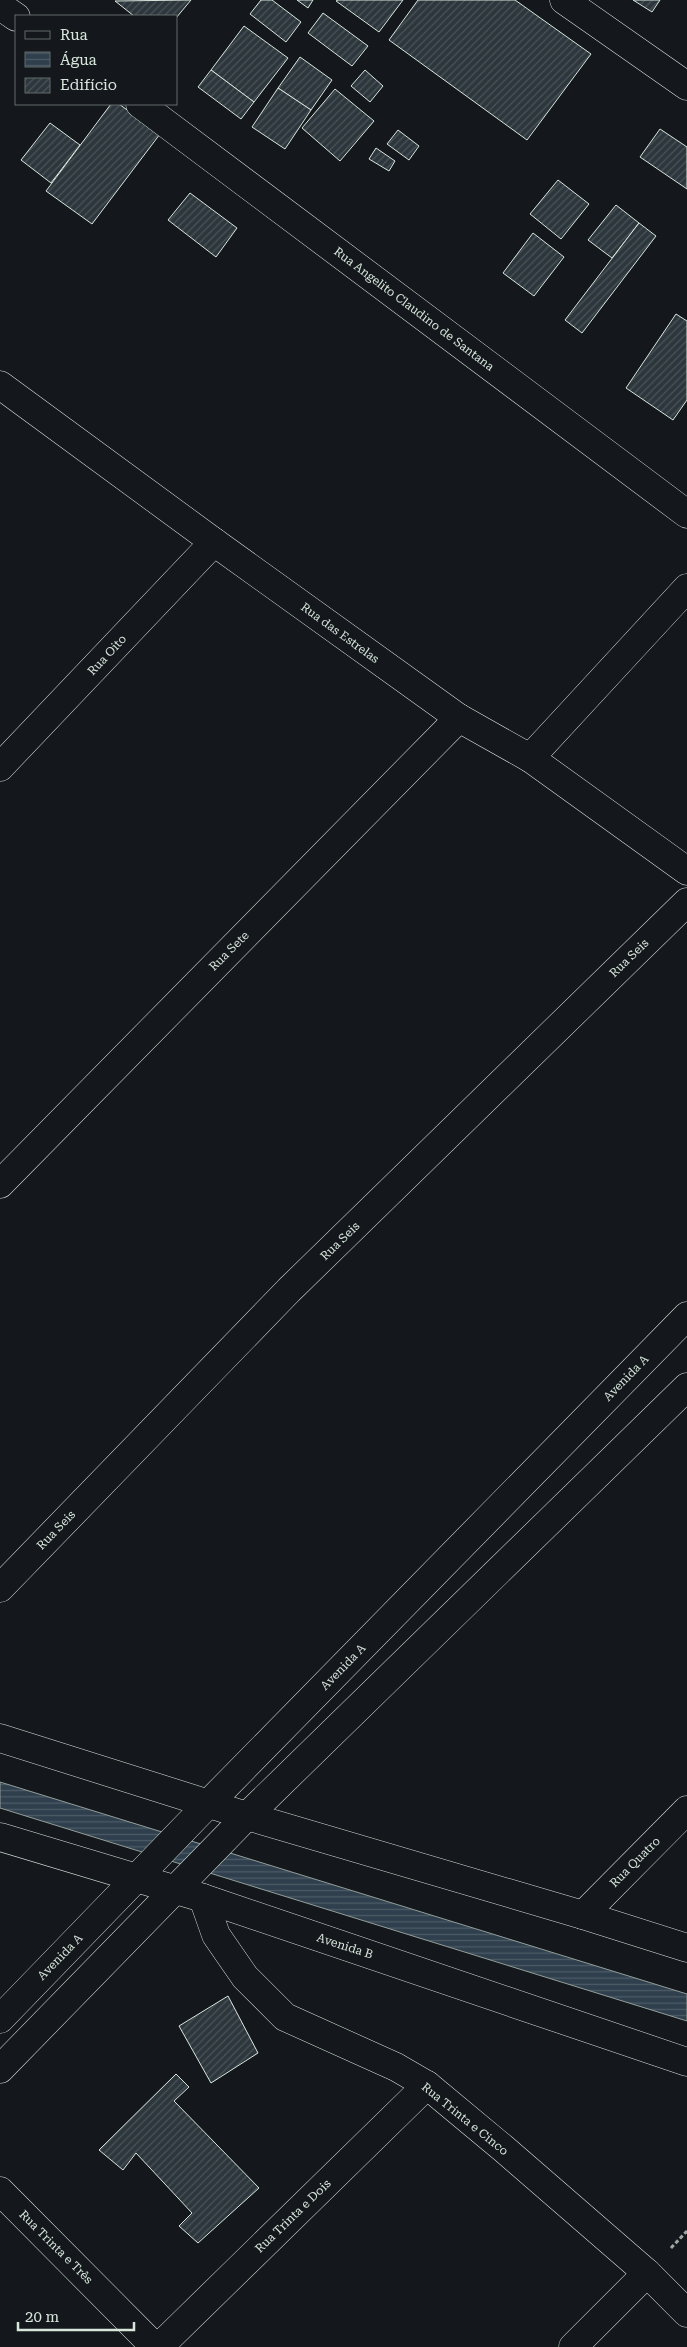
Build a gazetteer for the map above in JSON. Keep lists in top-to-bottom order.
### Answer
{
  "streets": {
    "street": [
      "Rua Angelito Claudino de Santana",
      "Rua das Estrelas",
      "Rua Oito",
      "Rua Sete",
      "Rua Seis",
      "Avenida A",
      "Rua Quatro",
      "Avenida B",
      "Rua Trinta e Cinco",
      "Rua Trinta e Dois",
      "Rua Trinta e Três"
    ]
  },
  "crossings": [
    ["Rua das Estrelas", "Rua Oito"],
    ["Rua das Estrelas", "Rua Sete"],
    ["Avenida A", "Avenida B"],
    ["Avenida B", "Rua Trinta e Cinco"],
    ["Rua Trinta e Cinco", "Rua Trinta e Dois"]
  ],
  "legend": ["Rua", "Água", "Edifício"],
  "scale_bar": "20 m"
}
